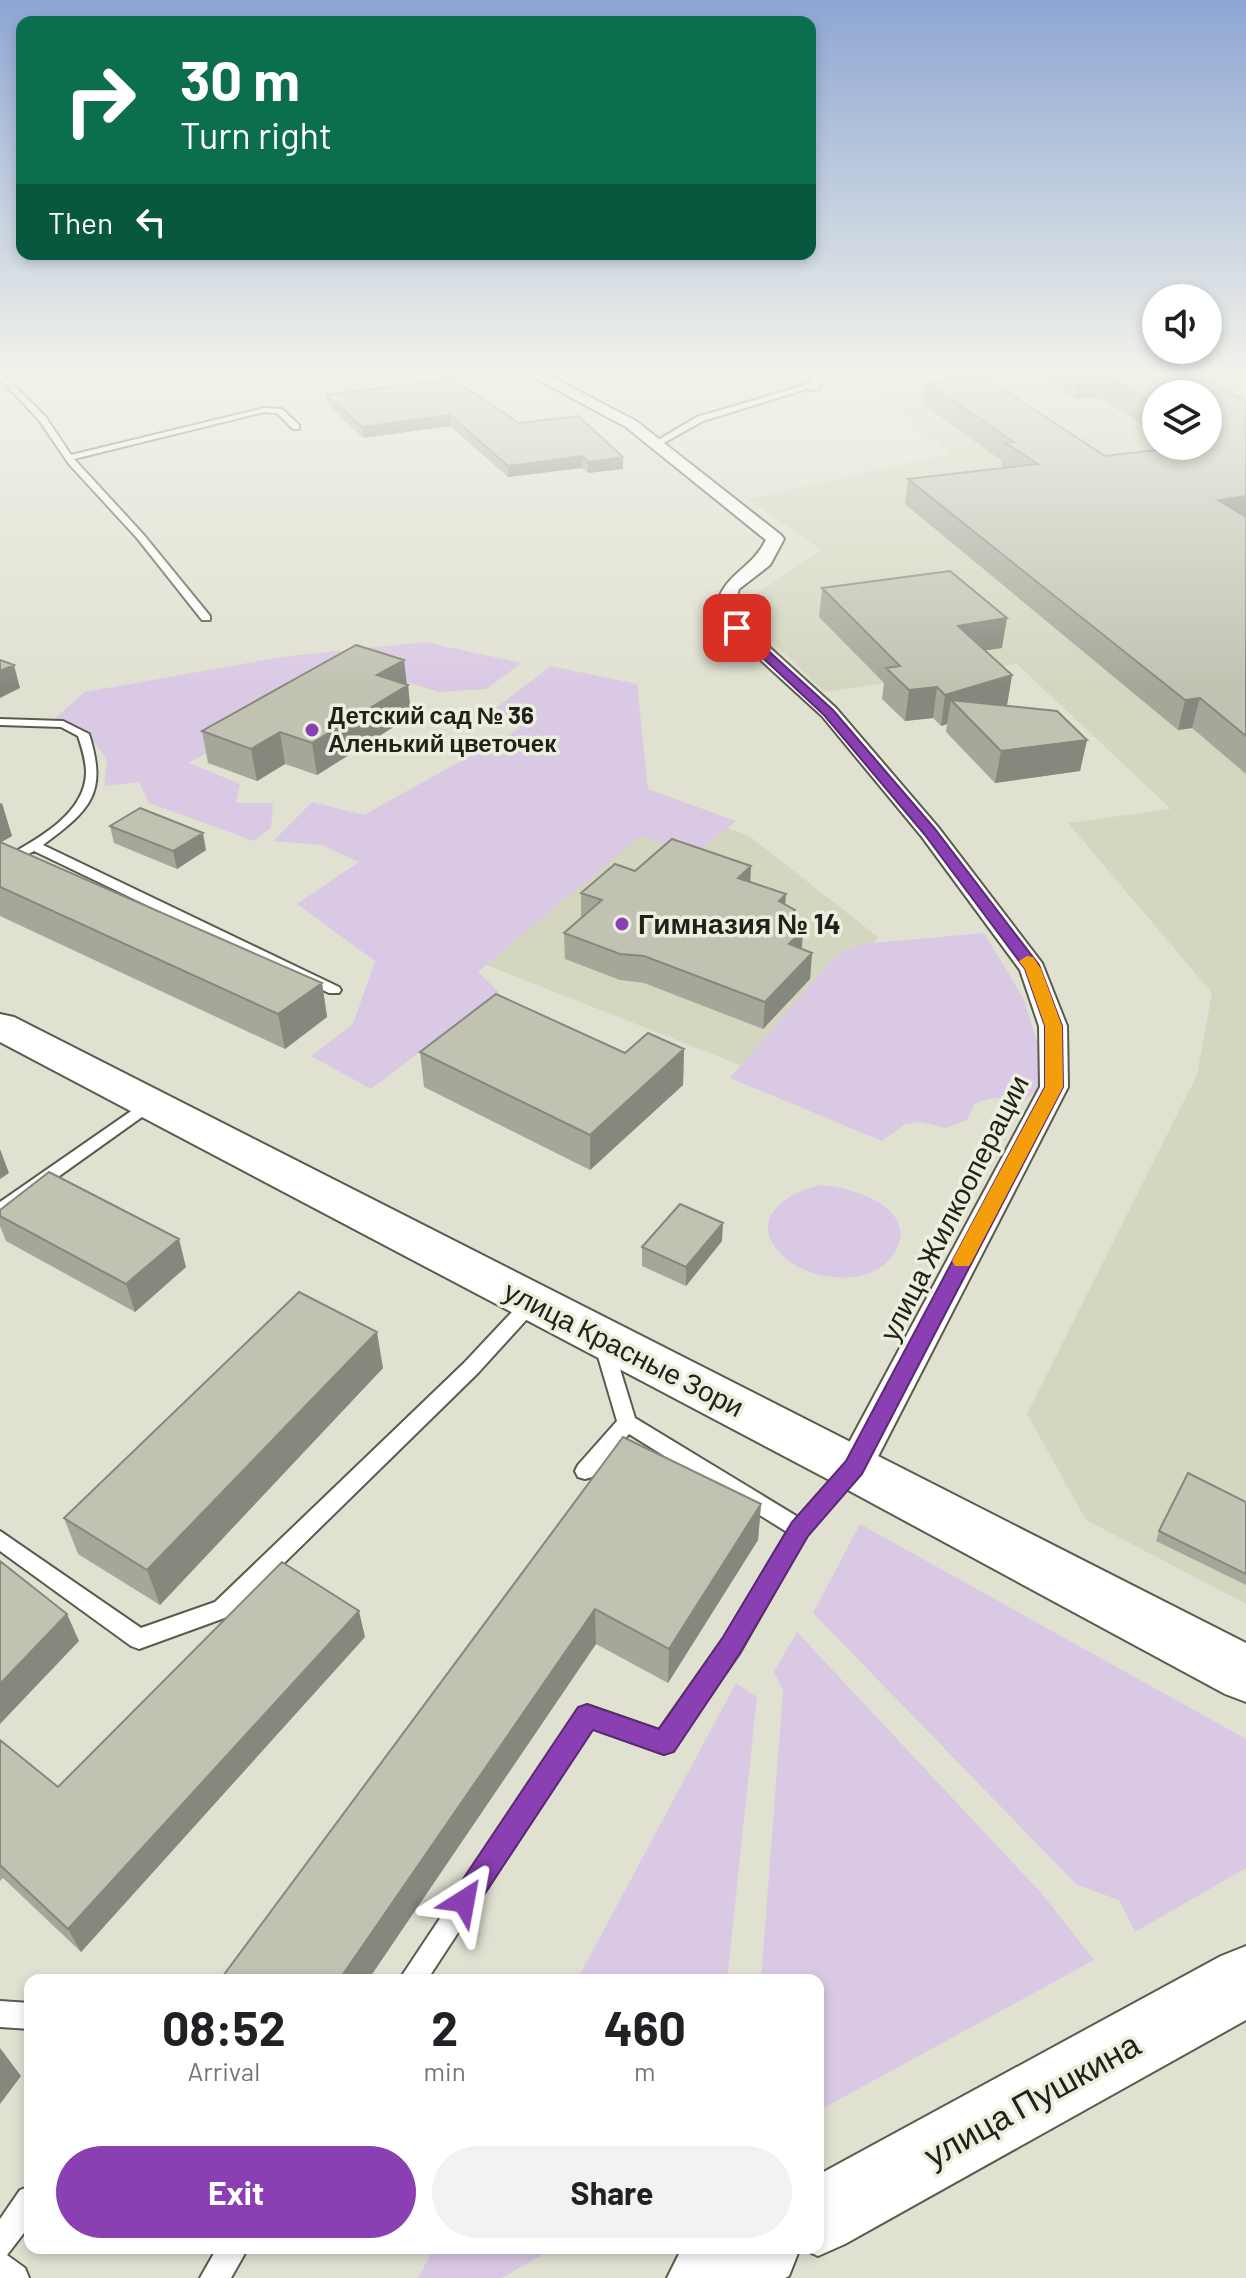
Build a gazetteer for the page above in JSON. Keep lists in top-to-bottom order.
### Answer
{
  "streets": {
    "main road": ["улица Красные Зори", "улица Пушкина"],
    "street": ["улица Жилкооперации"]
  },
  "crossings": [
    ["улица Жилкооперации", "улица Красные Зори"]
  ],
  "places": ["Детский сад № 36 Аленький цветочек", "Гимназия № 14"],
  "page": {
    "turn": ["30 m", "Turn right"],
    "then": "Then",
    "eta": [
      "08:52",
      "Arrival",
      "2",
      "min",
      "460",
      "m"
    ],
    "buttons": ["Exit", "Share"]
  }
}
